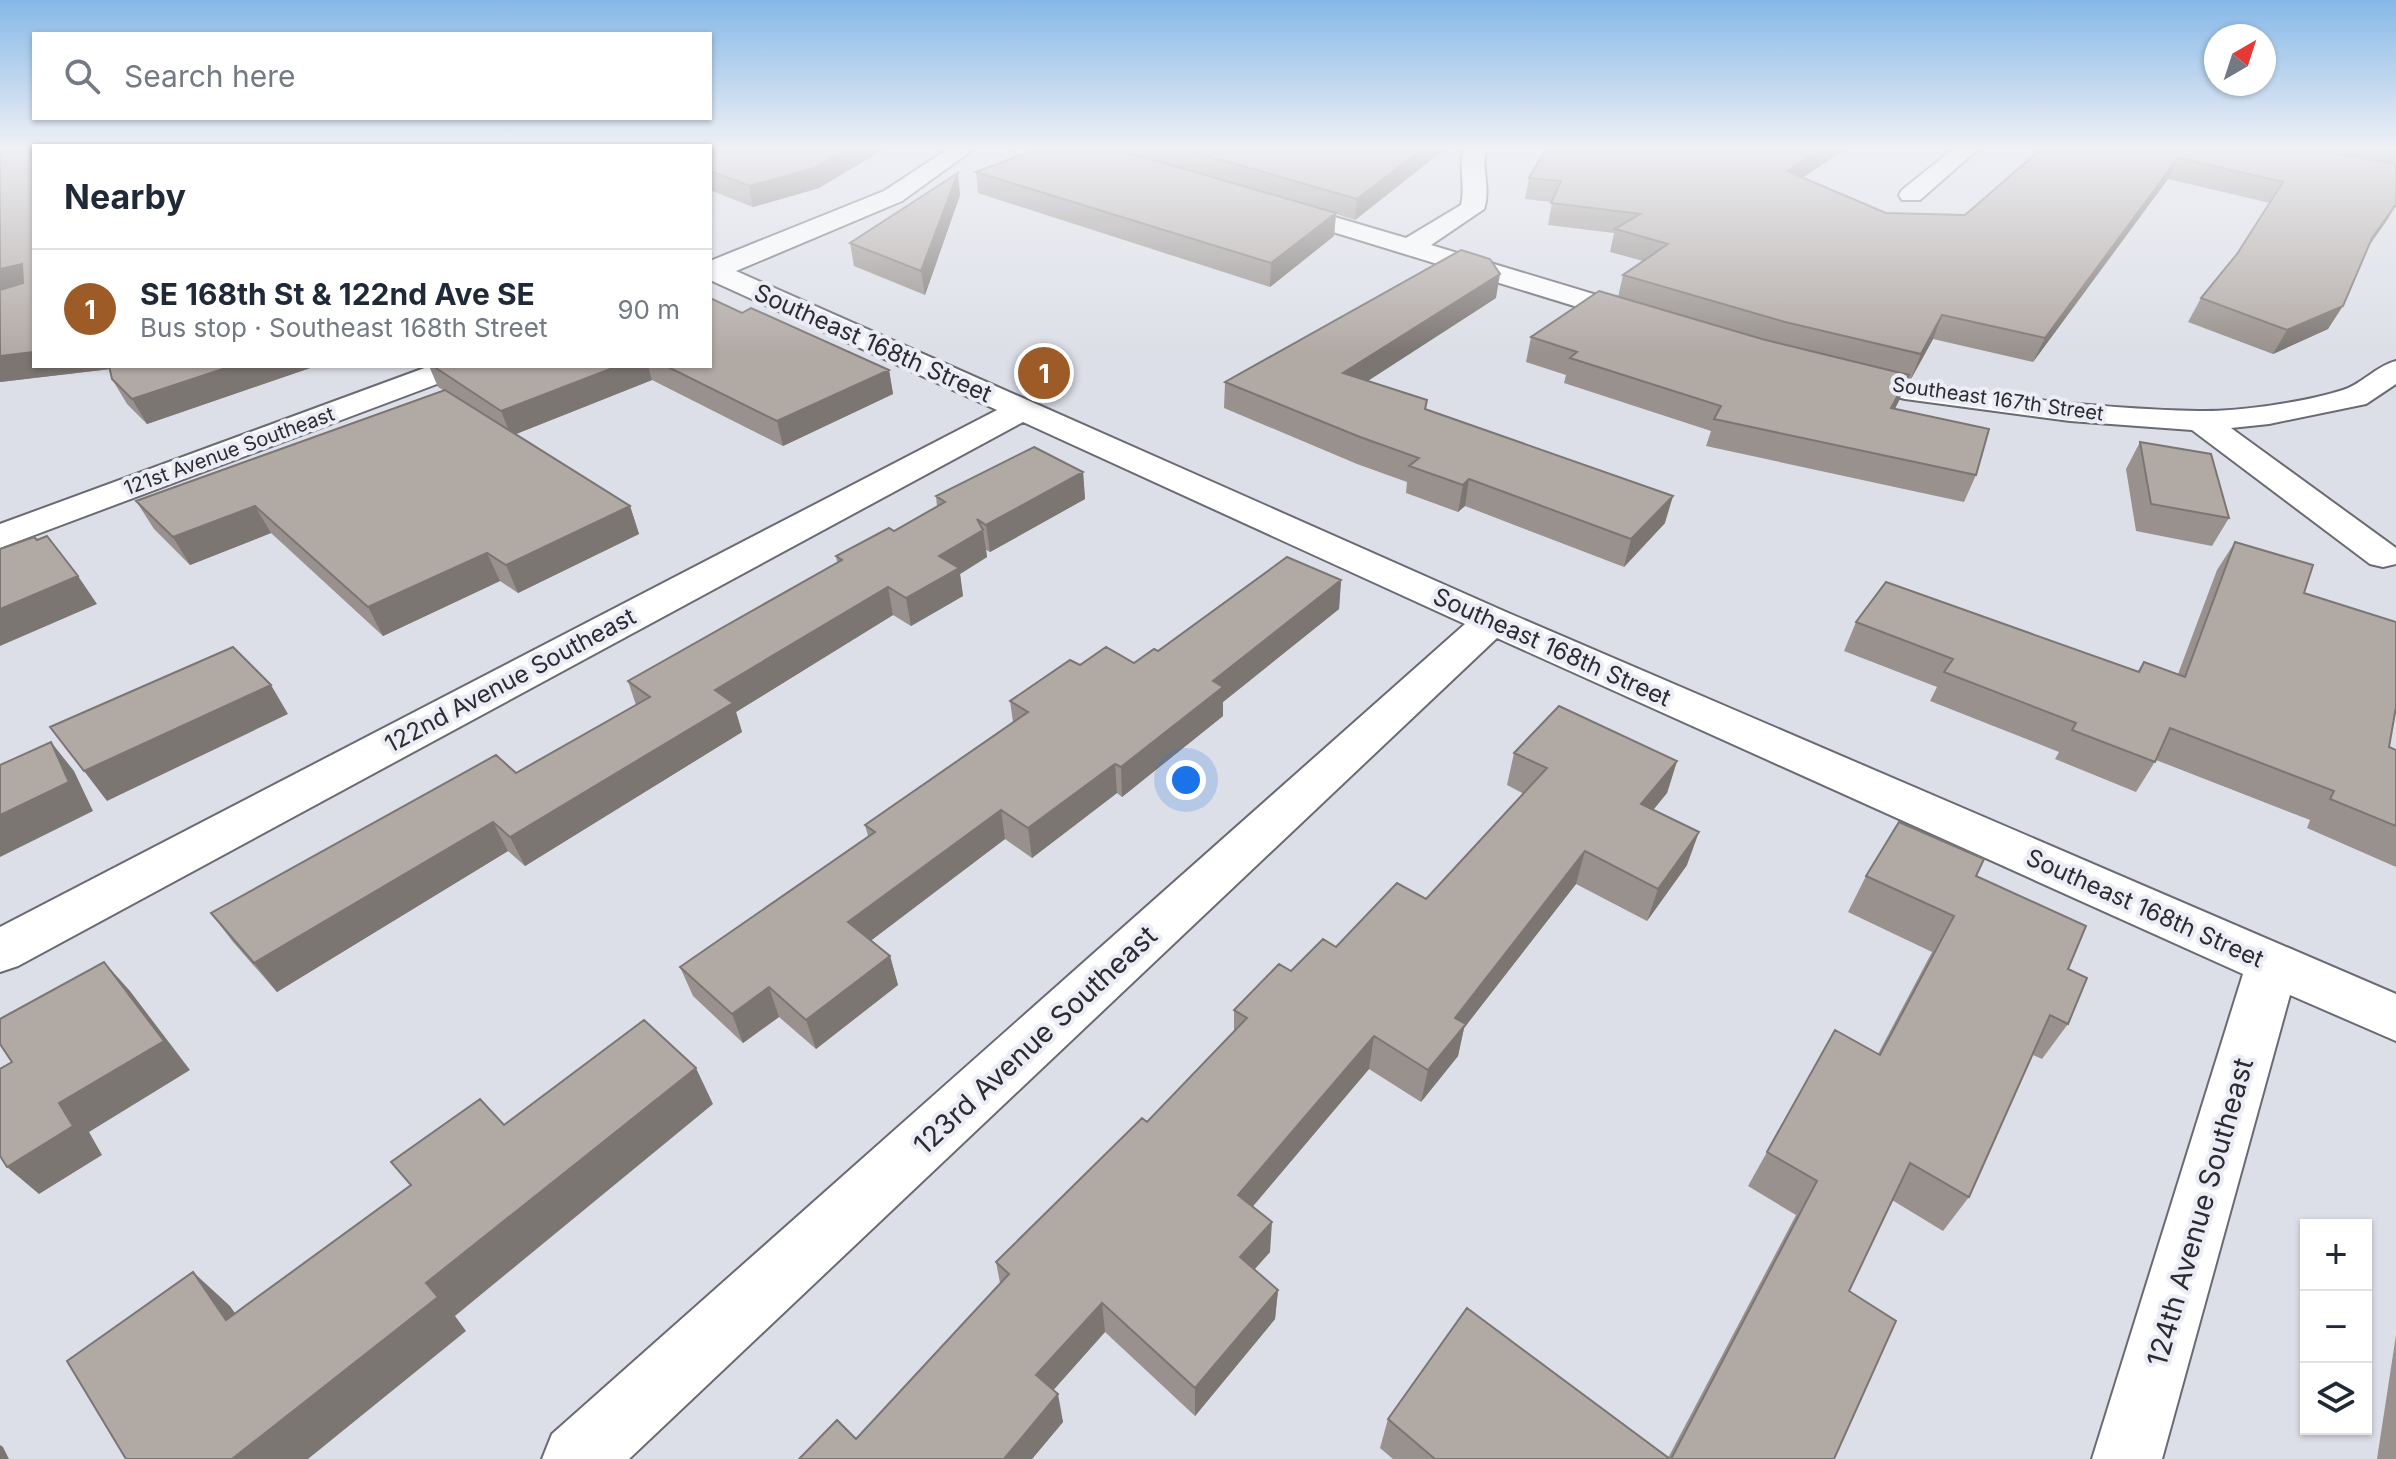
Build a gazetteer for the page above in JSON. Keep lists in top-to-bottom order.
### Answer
{
  "streets": {
    "street": [
      "Southeast 168th Street",
      "Southeast 167th Street",
      "121st Avenue Southeast",
      "122nd Avenue Southeast",
      "123rd Avenue Southeast",
      "124th Avenue Southeast"
    ]
  },
  "crossings": [
    ["Southeast 168th Street", "122nd Avenue Southeast"],
    ["Southeast 168th Street", "123rd Avenue Southeast"],
    ["Southeast 168th Street", "124th Avenue Southeast"]
  ],
  "north": "top right",
  "page": {
    "search": "Search here",
    "heading": "Nearby",
    "list": [
      {
        "mark": "1",
        "name": "SE 168th St & 122nd Ave SE",
        "note": "Bus stop · Southeast 168th Street",
        "value": "90 m"
      }
    ],
    "pins": "1",
    "map_buttons": ["+", "−"]
  }
}
